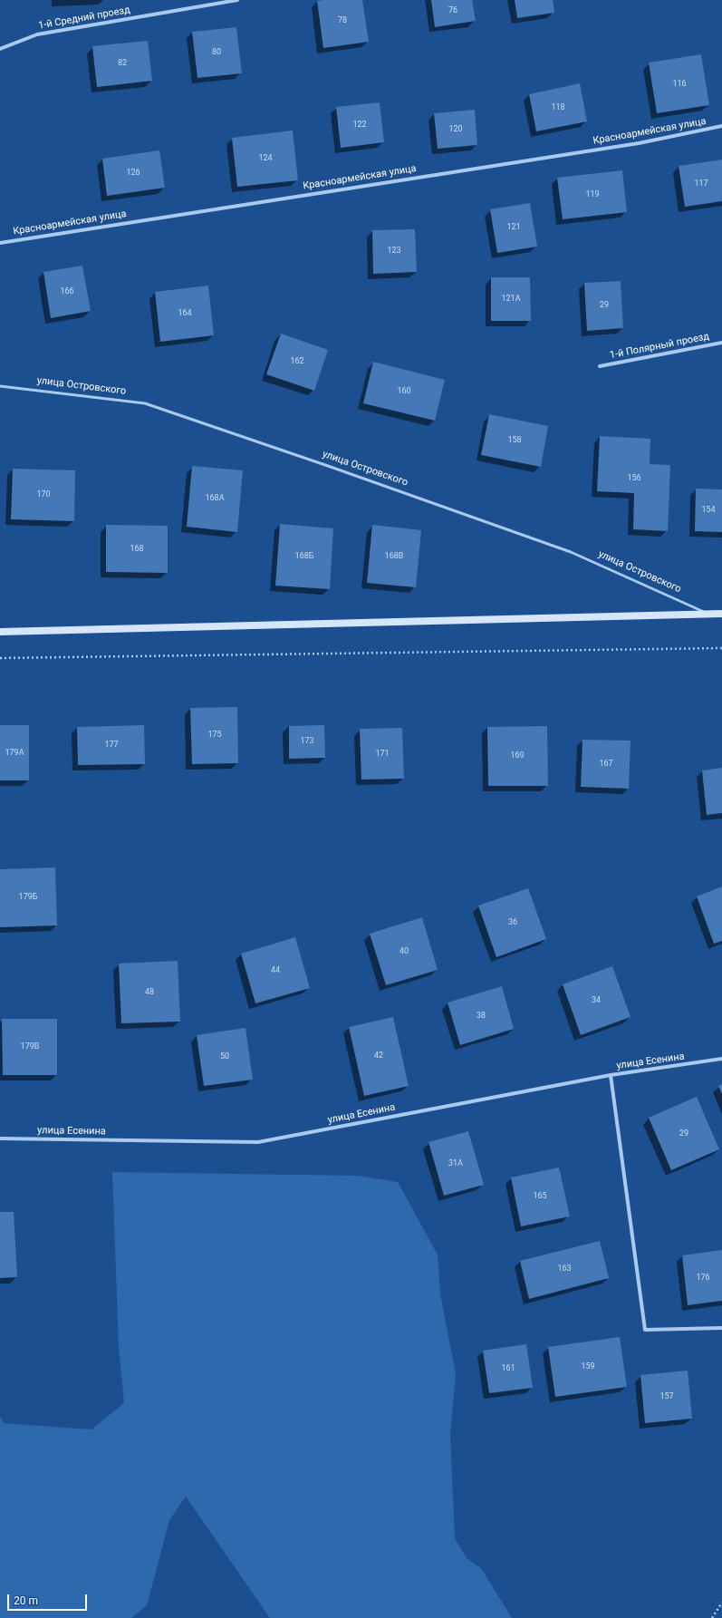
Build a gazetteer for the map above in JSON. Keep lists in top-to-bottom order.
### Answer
{
  "streets": {
    "street": [
      "1-й Средний проезд",
      "Красноармейская улица",
      "1-й Полярный проезд",
      "улица Островского",
      "улица Есенина"
    ]
  },
  "house_numbers": [
    "76",
    "78",
    "80",
    "82",
    "116",
    "118",
    "122",
    "120",
    "124",
    "126",
    "117",
    "119",
    "121",
    "123",
    "166",
    "121А",
    "29",
    "164",
    "162",
    "160",
    "158",
    "156",
    "170",
    "168А",
    "154",
    "168",
    "168Б",
    "168В",
    "175",
    "173",
    "177",
    "179А",
    "171",
    "169",
    "167",
    "179Б",
    "36",
    "40",
    "44",
    "48",
    "34",
    "38",
    "179В",
    "42",
    "50",
    "29",
    "31А",
    "165",
    "163",
    "176",
    "159",
    "161",
    "157"
  ],
  "scale_bar": "20 m"
}
